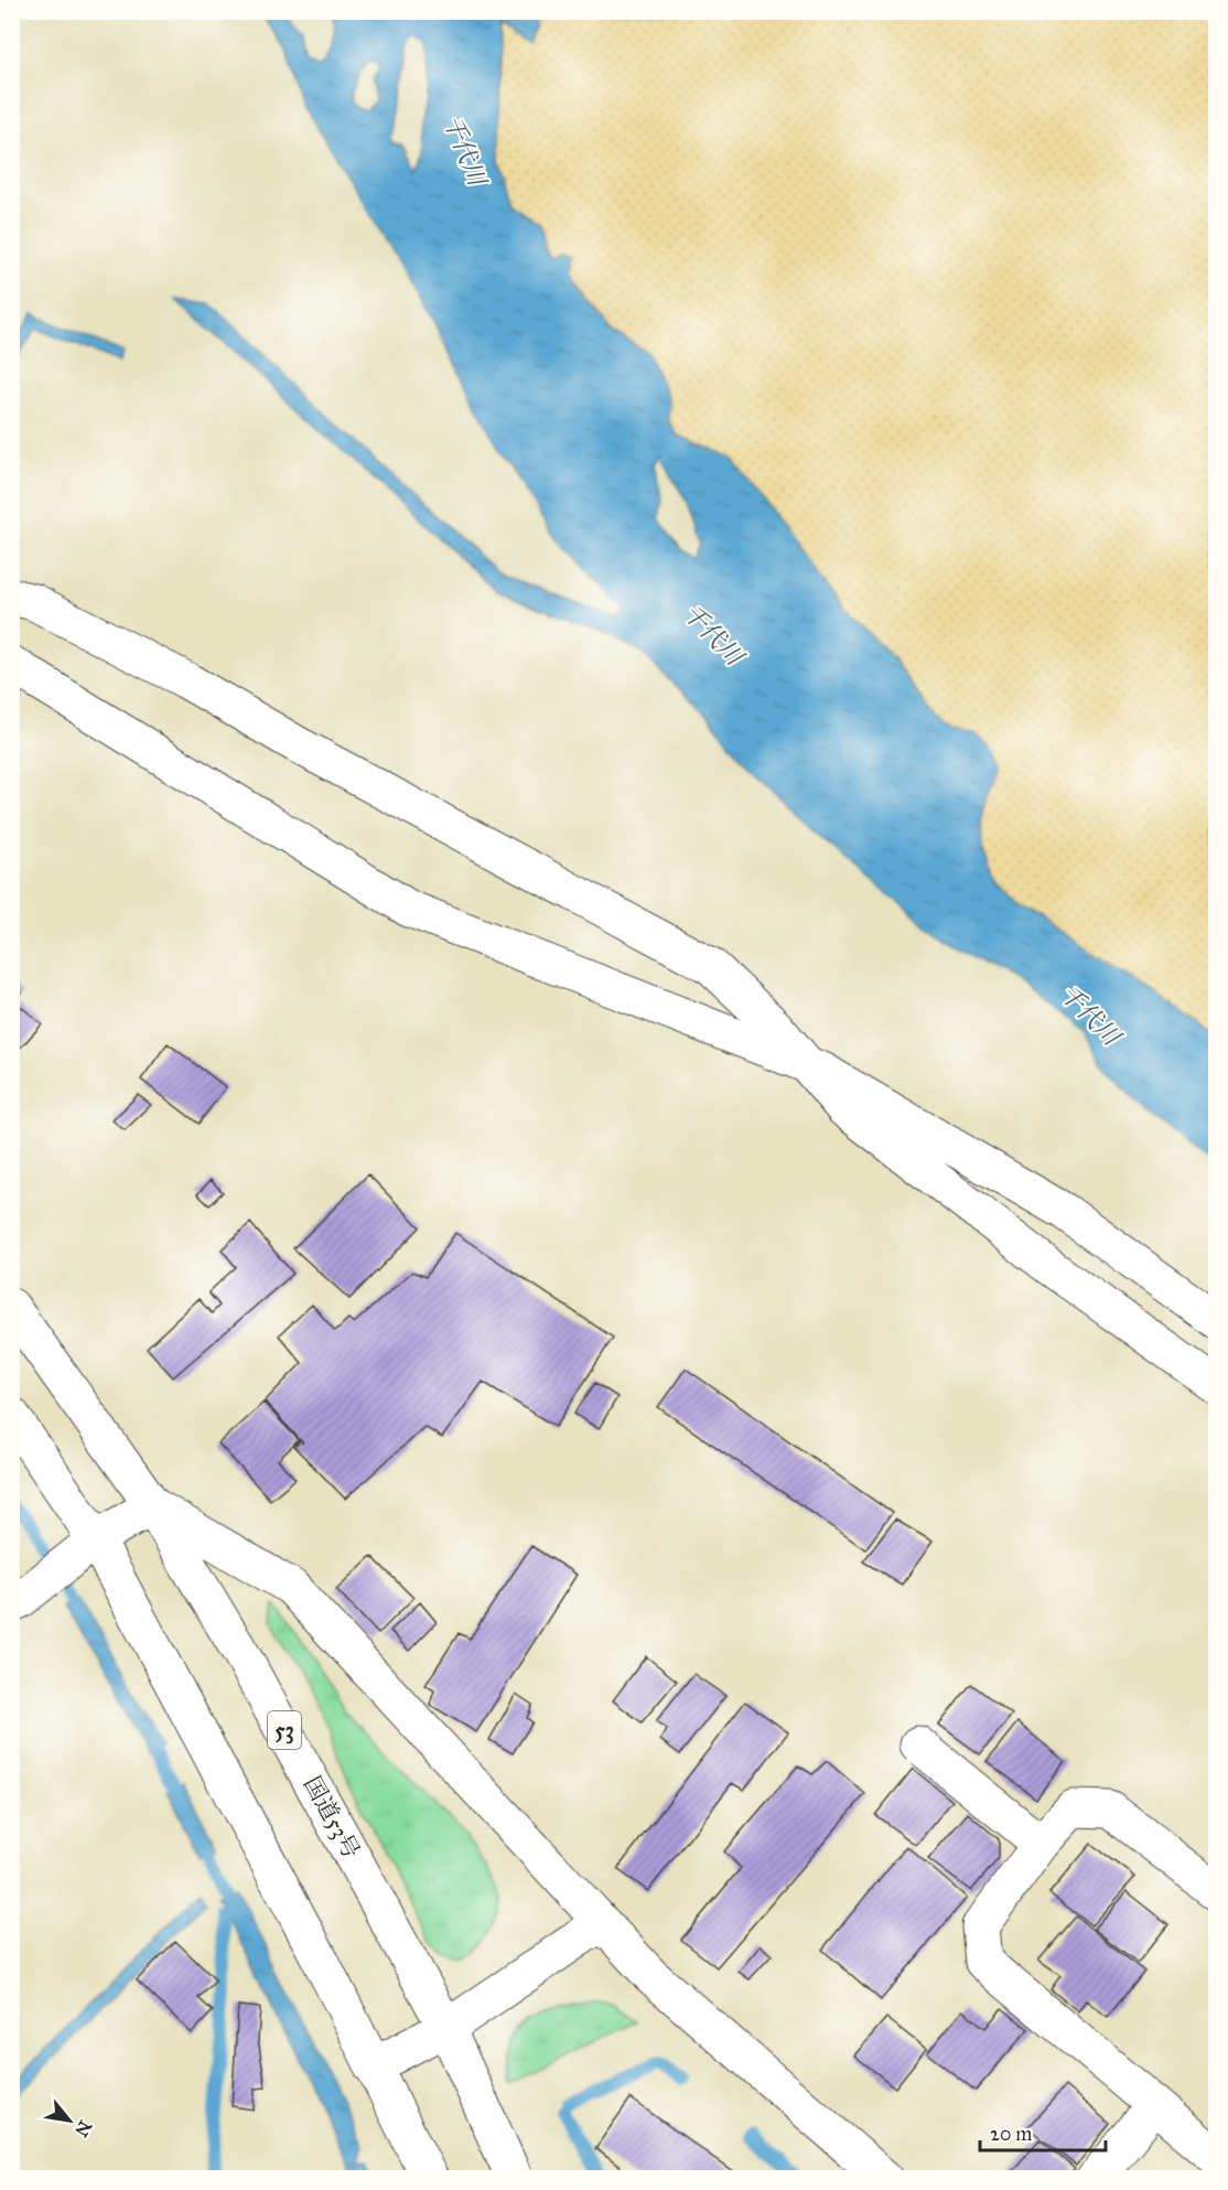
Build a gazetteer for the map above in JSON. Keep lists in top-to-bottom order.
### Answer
{
  "streets": {
    "main road": ["53", "国道53号"]
  },
  "water": ["千代川"],
  "scale_bar": "20 m",
  "north": "bottom right"
}
